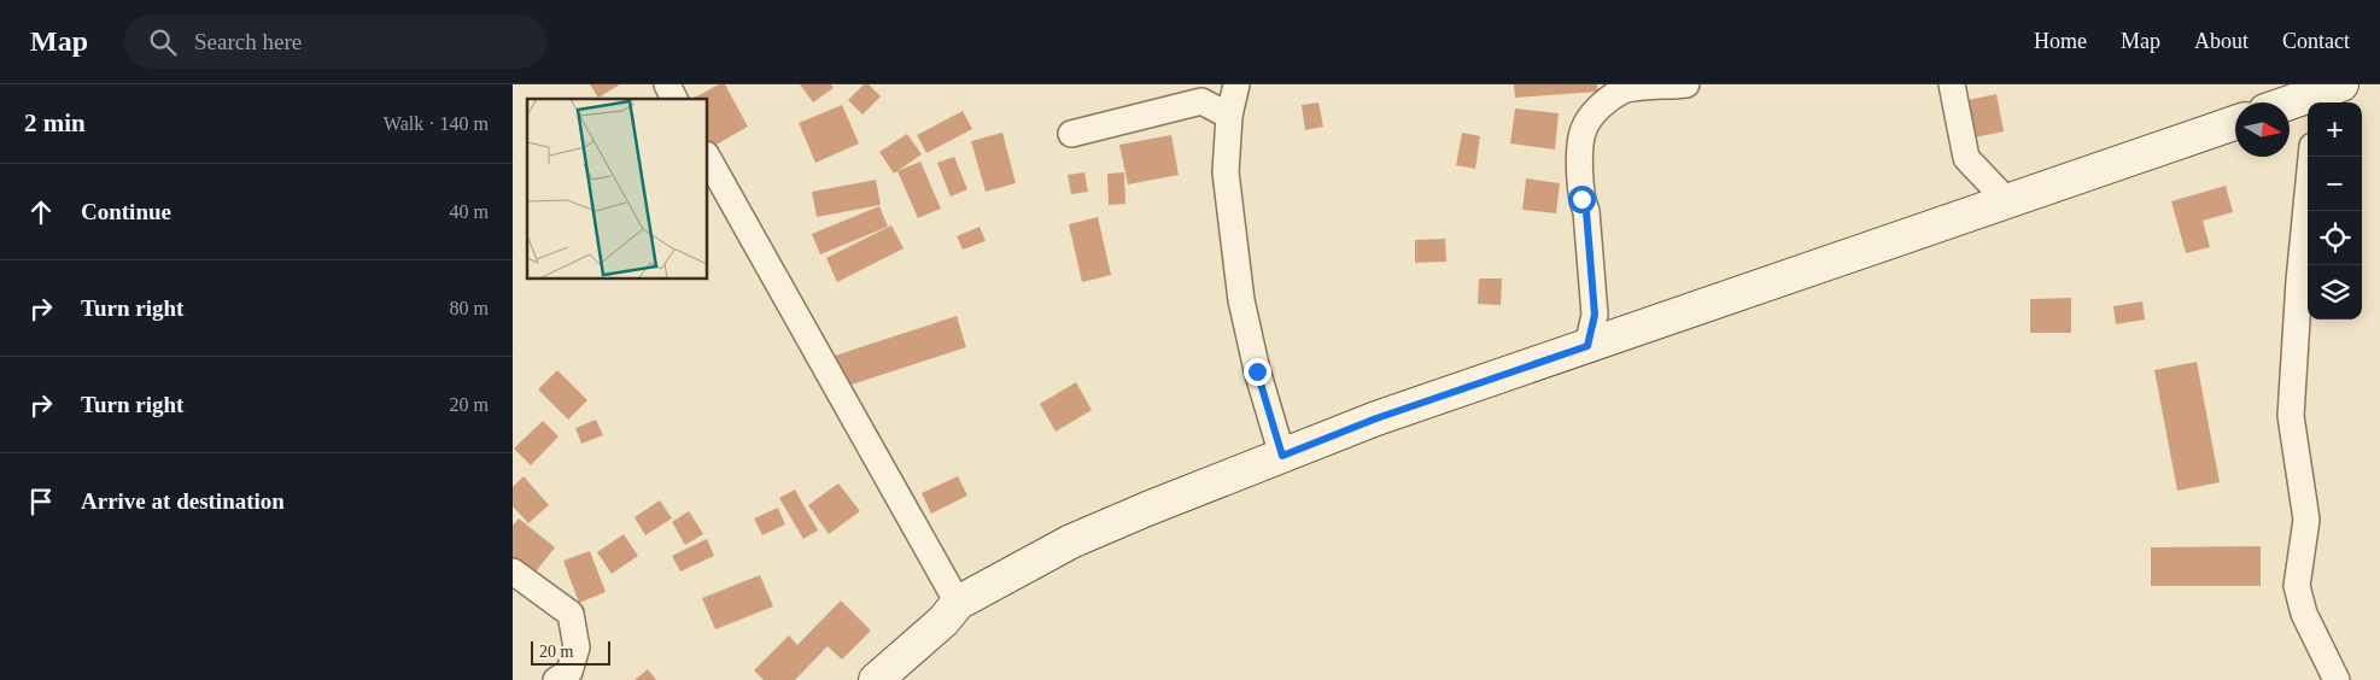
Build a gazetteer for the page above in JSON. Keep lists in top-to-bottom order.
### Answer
{
  "scale_bar": "20 m",
  "north": "right",
  "page": {
    "header": "Map",
    "search": "Search here",
    "nav": [
      "Home",
      "Map",
      "About",
      "Contact"
    ],
    "heading": ["2 min", "Walk · 140 m"],
    "map_buttons": ["+", "−"],
    "list": [
      ["Continue", "40 m"],
      ["Turn right", "80 m"],
      ["Turn right", "20 m"],
      "Arrive at destination"
    ],
    "scale": "20 m"
  }
}
